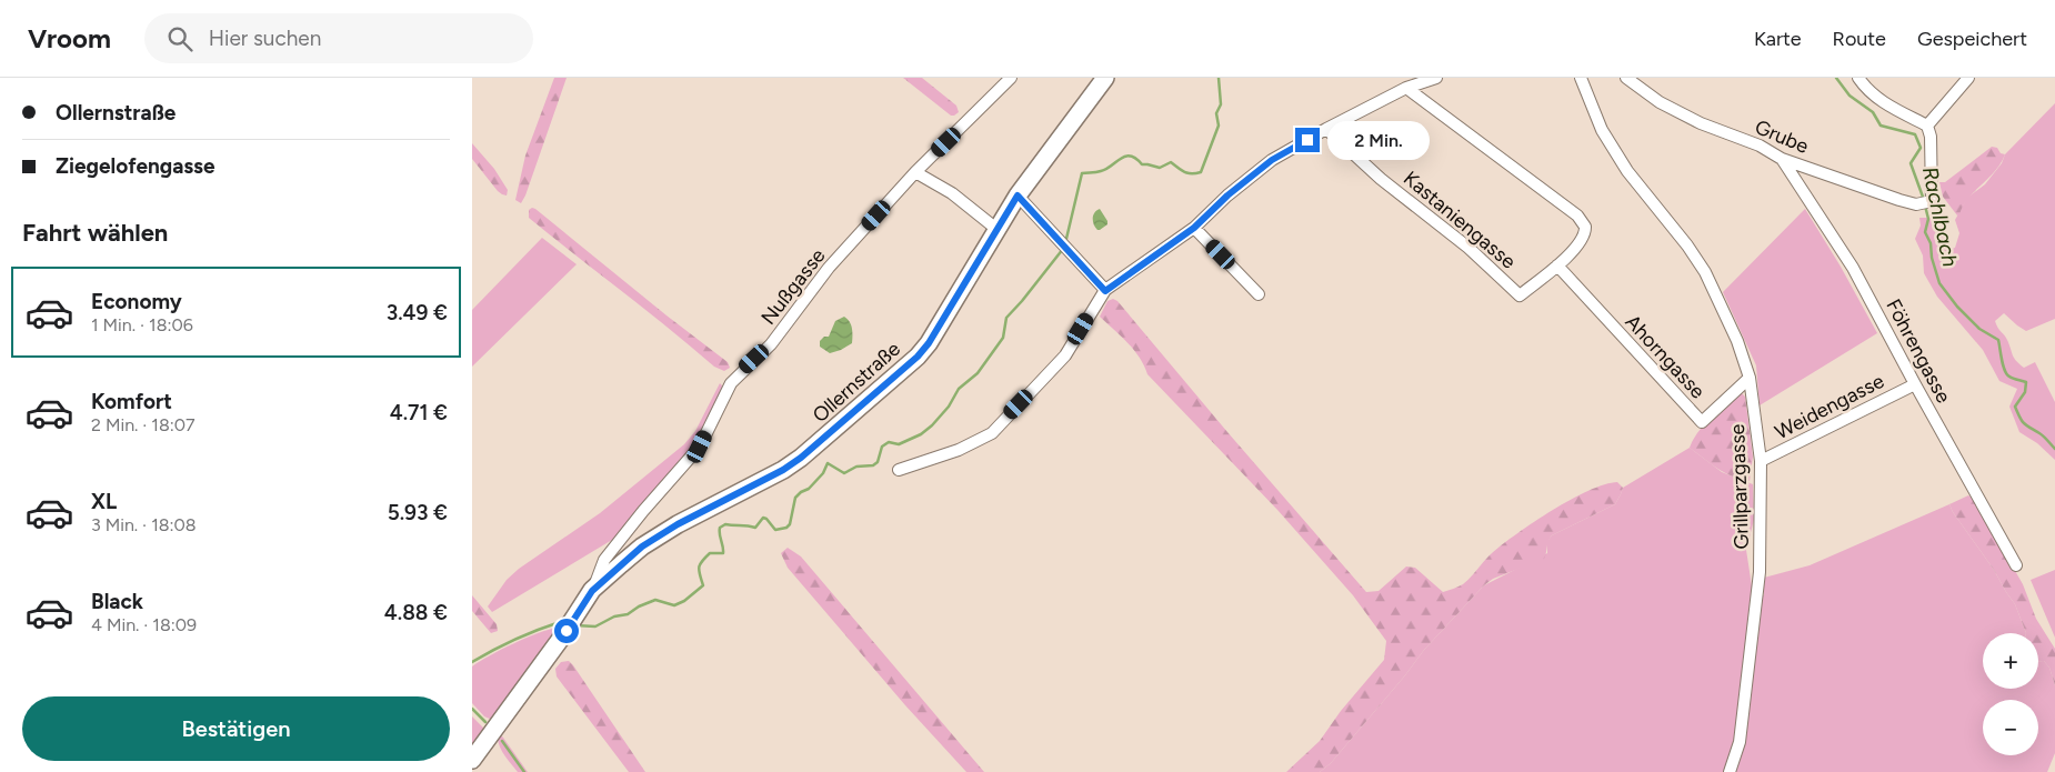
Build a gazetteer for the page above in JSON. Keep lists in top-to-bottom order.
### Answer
{
  "streets": {
    "street": [
      "Grube",
      "Kastaniengasse",
      "Nußgasse",
      "Föhrengasse",
      "Ahorngasse",
      "Ollernstraße",
      "Weidengasse",
      "Grillparzgasse"
    ]
  },
  "crossings": [
    ["Grube", "Föhrengasse"],
    ["Kastaniengasse", "Ahorngasse"],
    ["Nußgasse", "Ollernstraße"],
    ["Föhrengasse", "Weidengasse"],
    ["Ahorngasse", "Grillparzgasse"],
    ["Weidengasse", "Grillparzgasse"]
  ],
  "water": ["Rachlbach"],
  "page": {
    "header": "Vroom",
    "search": "Hier suchen",
    "nav": ["Karte", "Route", "Gespeichert"],
    "banner": ["Ollernstraße", "Ziegelofengasse"],
    "bubble": "2 Min.",
    "heading": "Fahrt wählen",
    "list": [
      {
        "name": "Economy",
        "note": "1 Min. · 18:06",
        "value": "3.49 €"
      },
      {
        "name": "Komfort",
        "note": "2 Min. · 18:07",
        "value": "4.71 €"
      },
      {
        "name": "XL",
        "note": "3 Min. · 18:08",
        "value": "5.93 €"
      },
      {
        "name": "Black",
        "note": "4 Min. · 18:09",
        "value": "4.88 €"
      }
    ],
    "map_buttons": ["+", "−"],
    "buttons": "Bestätigen"
  }
}
